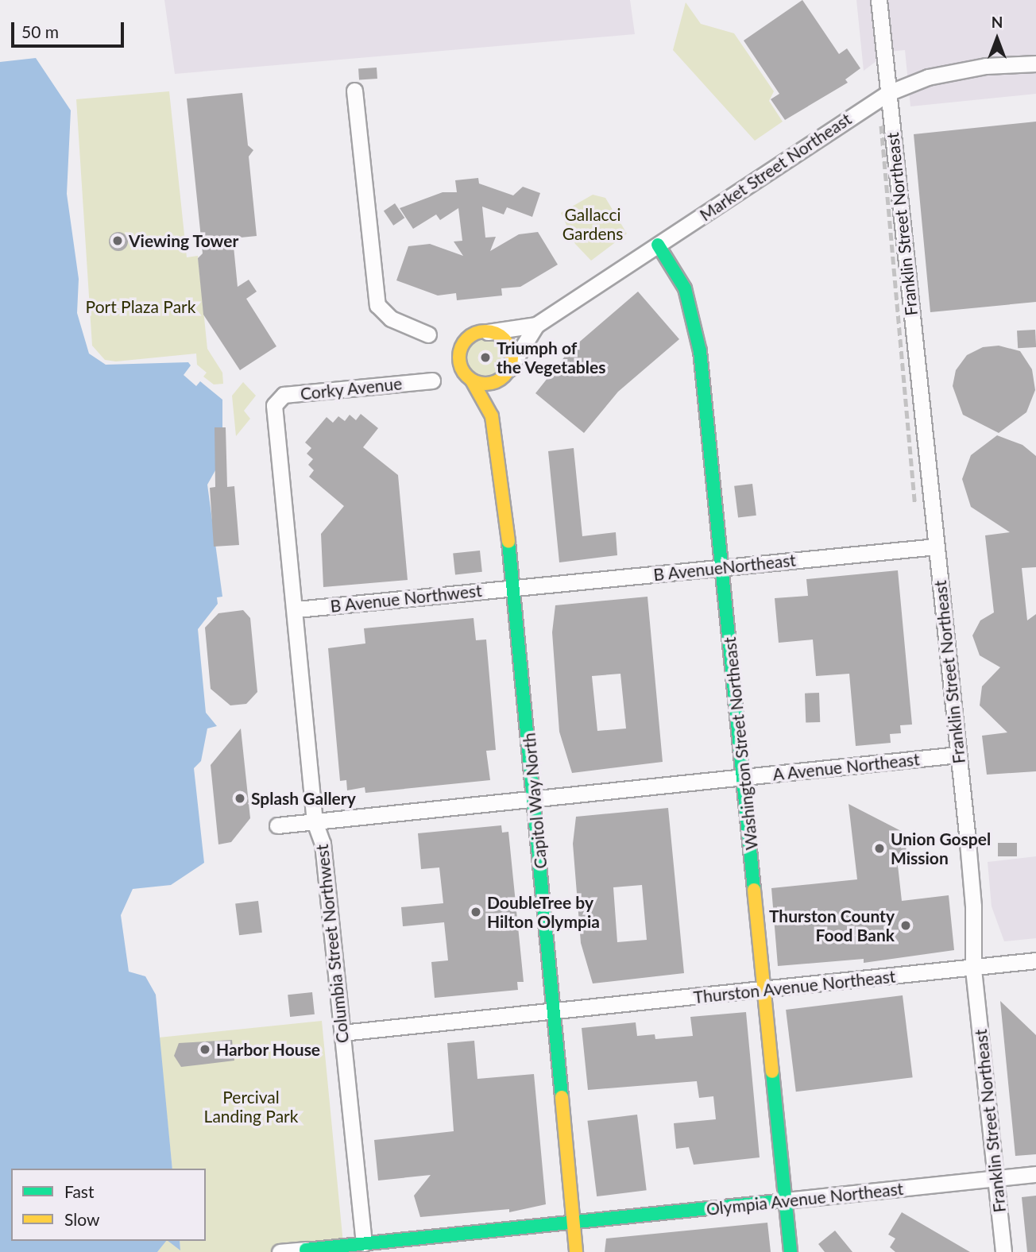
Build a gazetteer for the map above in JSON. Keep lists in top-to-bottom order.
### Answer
{
  "streets": {
    "street": [
      "Market Street Northeast",
      "Franklin Street Northeast",
      "Corky Avenue",
      "B AvenueNortheast",
      "B Avenue Northwest",
      "Washington Street Northeast",
      "A Avenue Northeast",
      "Capitol Way North",
      "Columbia Street Northwest",
      "Thurston Avenue Northeast",
      "Olympia Avenue Northeast"
    ]
  },
  "crossings": [
    ["Market Street Northeast", "Franklin Street Northeast"],
    ["Market Street Northeast", "Washington Street Northeast"],
    ["Market Street Northeast", "Capitol Way North"],
    ["Franklin Street Northeast", "B AvenueNortheast"],
    ["Franklin Street Northeast", "A Avenue Northeast"],
    ["Franklin Street Northeast", "Thurston Avenue Northeast"],
    ["Franklin Street Northeast", "Olympia Avenue Northeast"],
    ["Corky Avenue", "Columbia Street Northwest"],
    ["B AvenueNortheast", "B Avenue Northwest"],
    ["B AvenueNortheast", "Washington Street Northeast"],
    ["B AvenueNortheast", "Capitol Way North"],
    ["B Avenue Northwest", "Capitol Way North"],
    ["B Avenue Northwest", "Columbia Street Northwest"],
    ["Washington Street Northeast", "A Avenue Northeast"],
    ["Washington Street Northeast", "Thurston Avenue Northeast"],
    ["Washington Street Northeast", "Olympia Avenue Northeast"],
    ["A Avenue Northeast", "Capitol Way North"],
    ["A Avenue Northeast", "Columbia Street Northwest"],
    ["Capitol Way North", "Thurston Avenue Northeast"],
    ["Capitol Way North", "Olympia Avenue Northeast"],
    ["Columbia Street Northwest", "Thurston Avenue Northeast"],
    ["Columbia Street Northwest", "Olympia Avenue Northeast"]
  ],
  "parks": ["Gallacci Gardens", "Port Plaza Park", "Percival Landing Park"],
  "places": [
    "Viewing Tower",
    "Triumph of the Vegetables",
    "Splash Gallery",
    "Union Gospel Mission",
    "DoubleTree by Hilton Olympia",
    "Thurston County Food Bank",
    "Harbor House"
  ],
  "legend": ["Fast", "Slow"],
  "scale_bar": "50 m",
  "north": "top"
}
